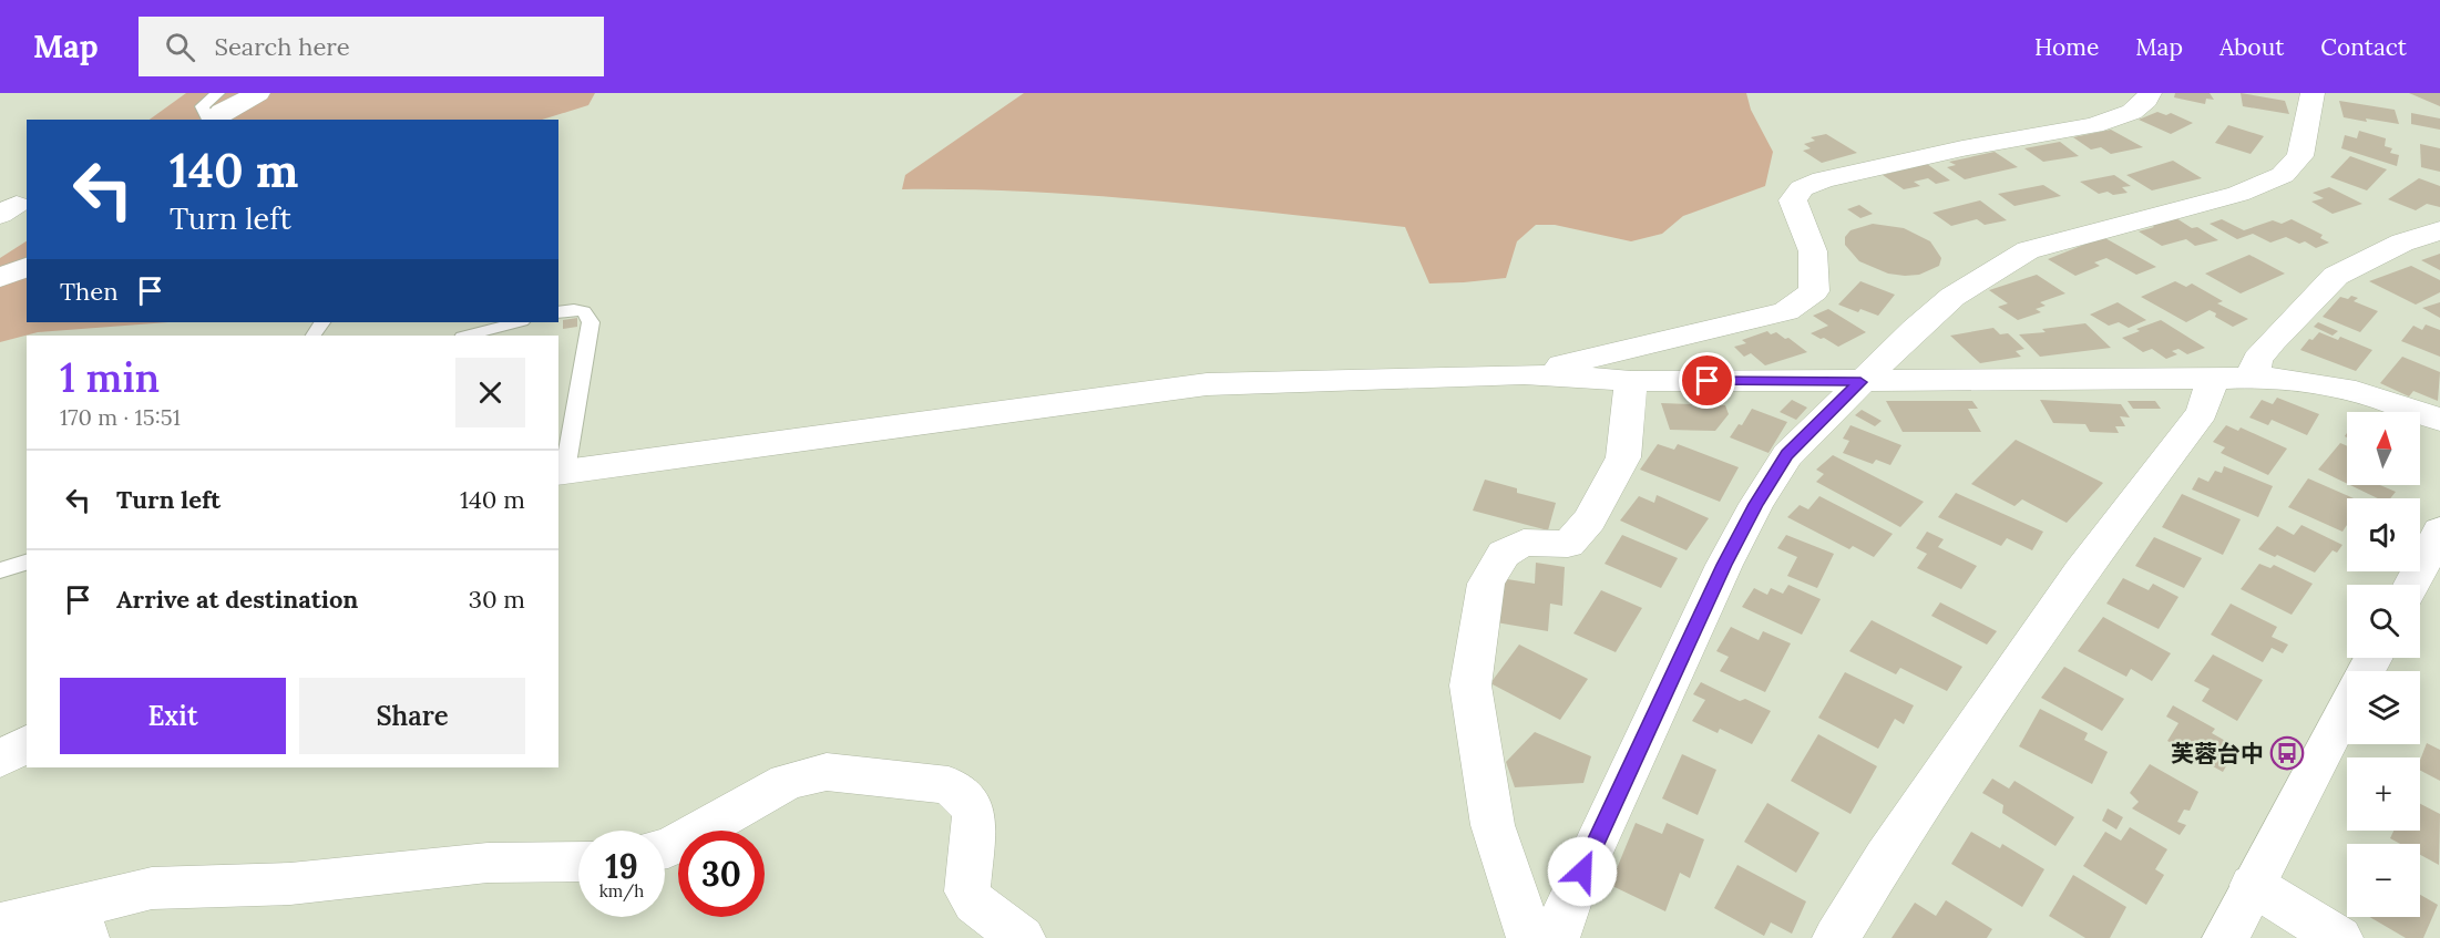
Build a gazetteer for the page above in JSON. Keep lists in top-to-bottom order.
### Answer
{
  "places": {
    "bus stop": ["芙蓉台中"]
  },
  "north": "top",
  "page": {
    "header": "Map",
    "search": "Search here",
    "nav": [
      "Home",
      "Map",
      "About",
      "Contact"
    ],
    "turn": ["140 m", "Turn left"],
    "then": "Then",
    "heading": ["1 min", "170 m · 15:51"],
    "map_buttons": ["+", "−"],
    "list": [
      {
        "name": "Turn left",
        "value": "140 m"
      },
      {
        "name": "Arrive at destination",
        "value": "30 m"
      }
    ],
    "buttons": ["Exit", "Share"],
    "speed": "19 km/h",
    "limit": "30"
  }
}
